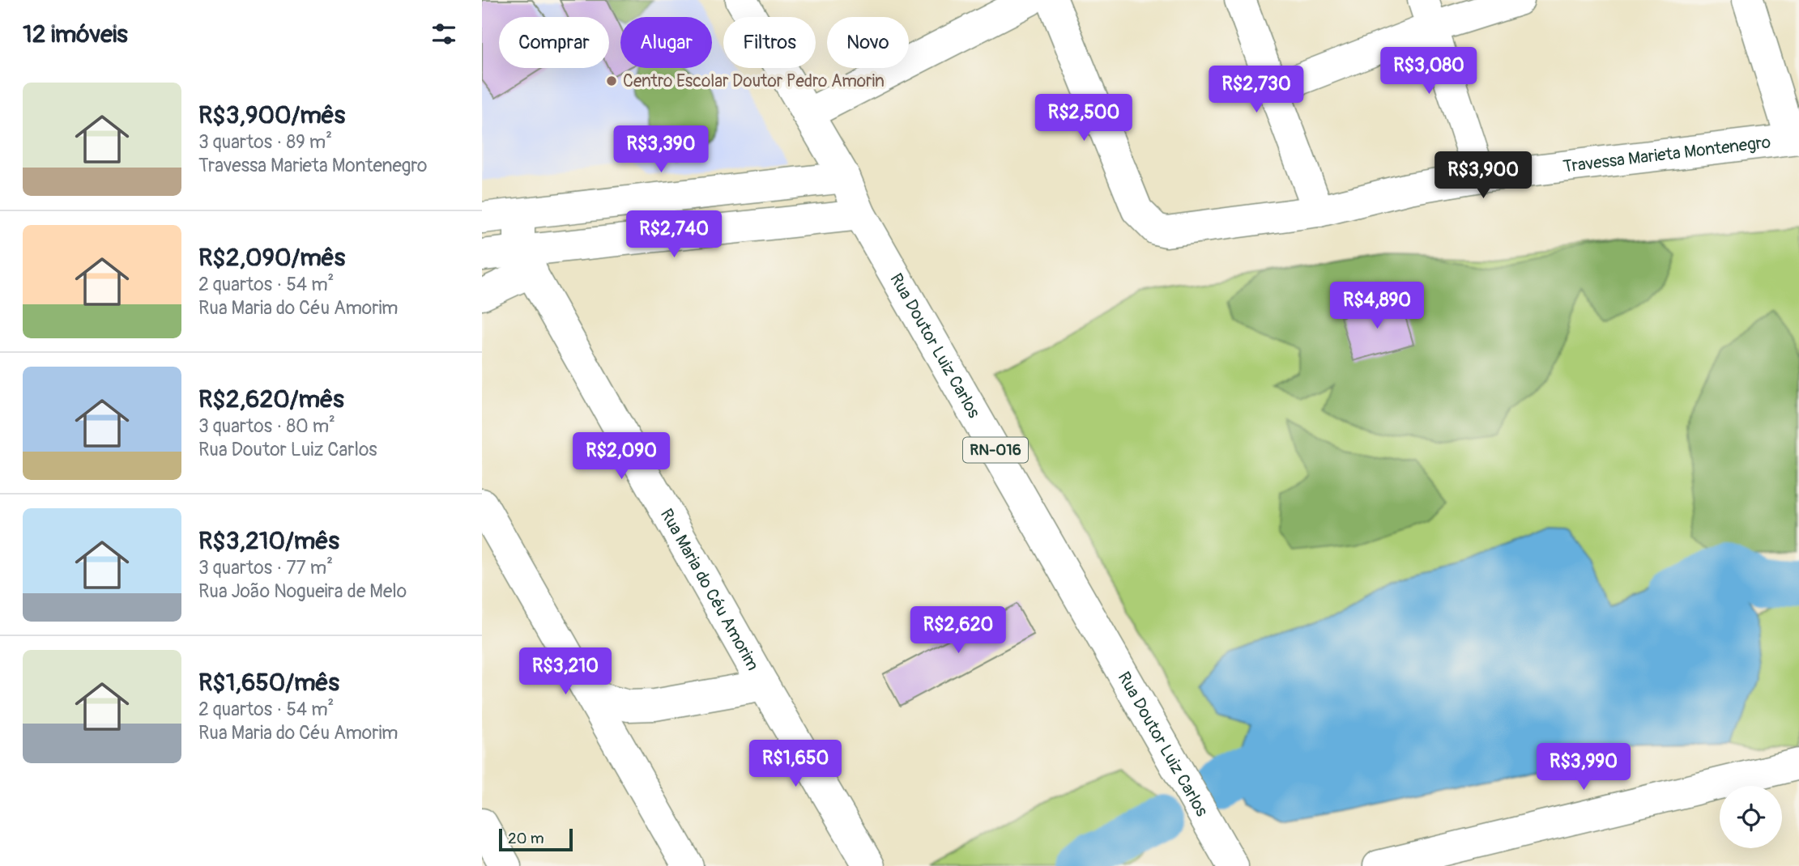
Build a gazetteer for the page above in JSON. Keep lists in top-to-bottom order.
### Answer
{
  "streets": {
    "street": [
      "Travessa Marieta Montenegro",
      "Rua Doutor Luiz Carlos",
      "RN-016",
      "Rua Maria do Céu Amorim"
    ]
  },
  "places": ["Centro Escolar Doutor Pedro Amorin"],
  "scale_bar": "20 m",
  "page": {
    "heading": "12 imóveis",
    "chip": [
      "Comprar",
      "Alugar",
      "Filtros",
      "Novo"
    ],
    "price": [
      "R$3,080",
      "R$2,730",
      "R$2,500",
      "R$3,390",
      "R$3,900",
      "R$2,740",
      "R$4,890",
      "R$2,090",
      "R$2,620",
      "R$3,210",
      "R$1,650",
      "R$3,990"
    ],
    "list": [
      {
        "name": "R$3,900/mês",
        "note": "3 quartos · 89 m² · Travessa Marieta Montenegro"
      },
      {
        "name": "R$2,090/mês",
        "note": "2 quartos · 54 m² · Rua Maria do Céu Amorim"
      },
      {
        "name": "R$2,620/mês",
        "note": "3 quartos · 80 m² · Rua Doutor Luiz Carlos"
      },
      {
        "name": "R$3,210/mês",
        "note": "3 quartos · 77 m² · Rua João Nogueira de Melo"
      },
      {
        "name": "R$1,650/mês",
        "note": "2 quartos · 54 m² · Rua Maria do Céu Amorim"
      }
    ],
    "scale": "20 m"
  }
}
